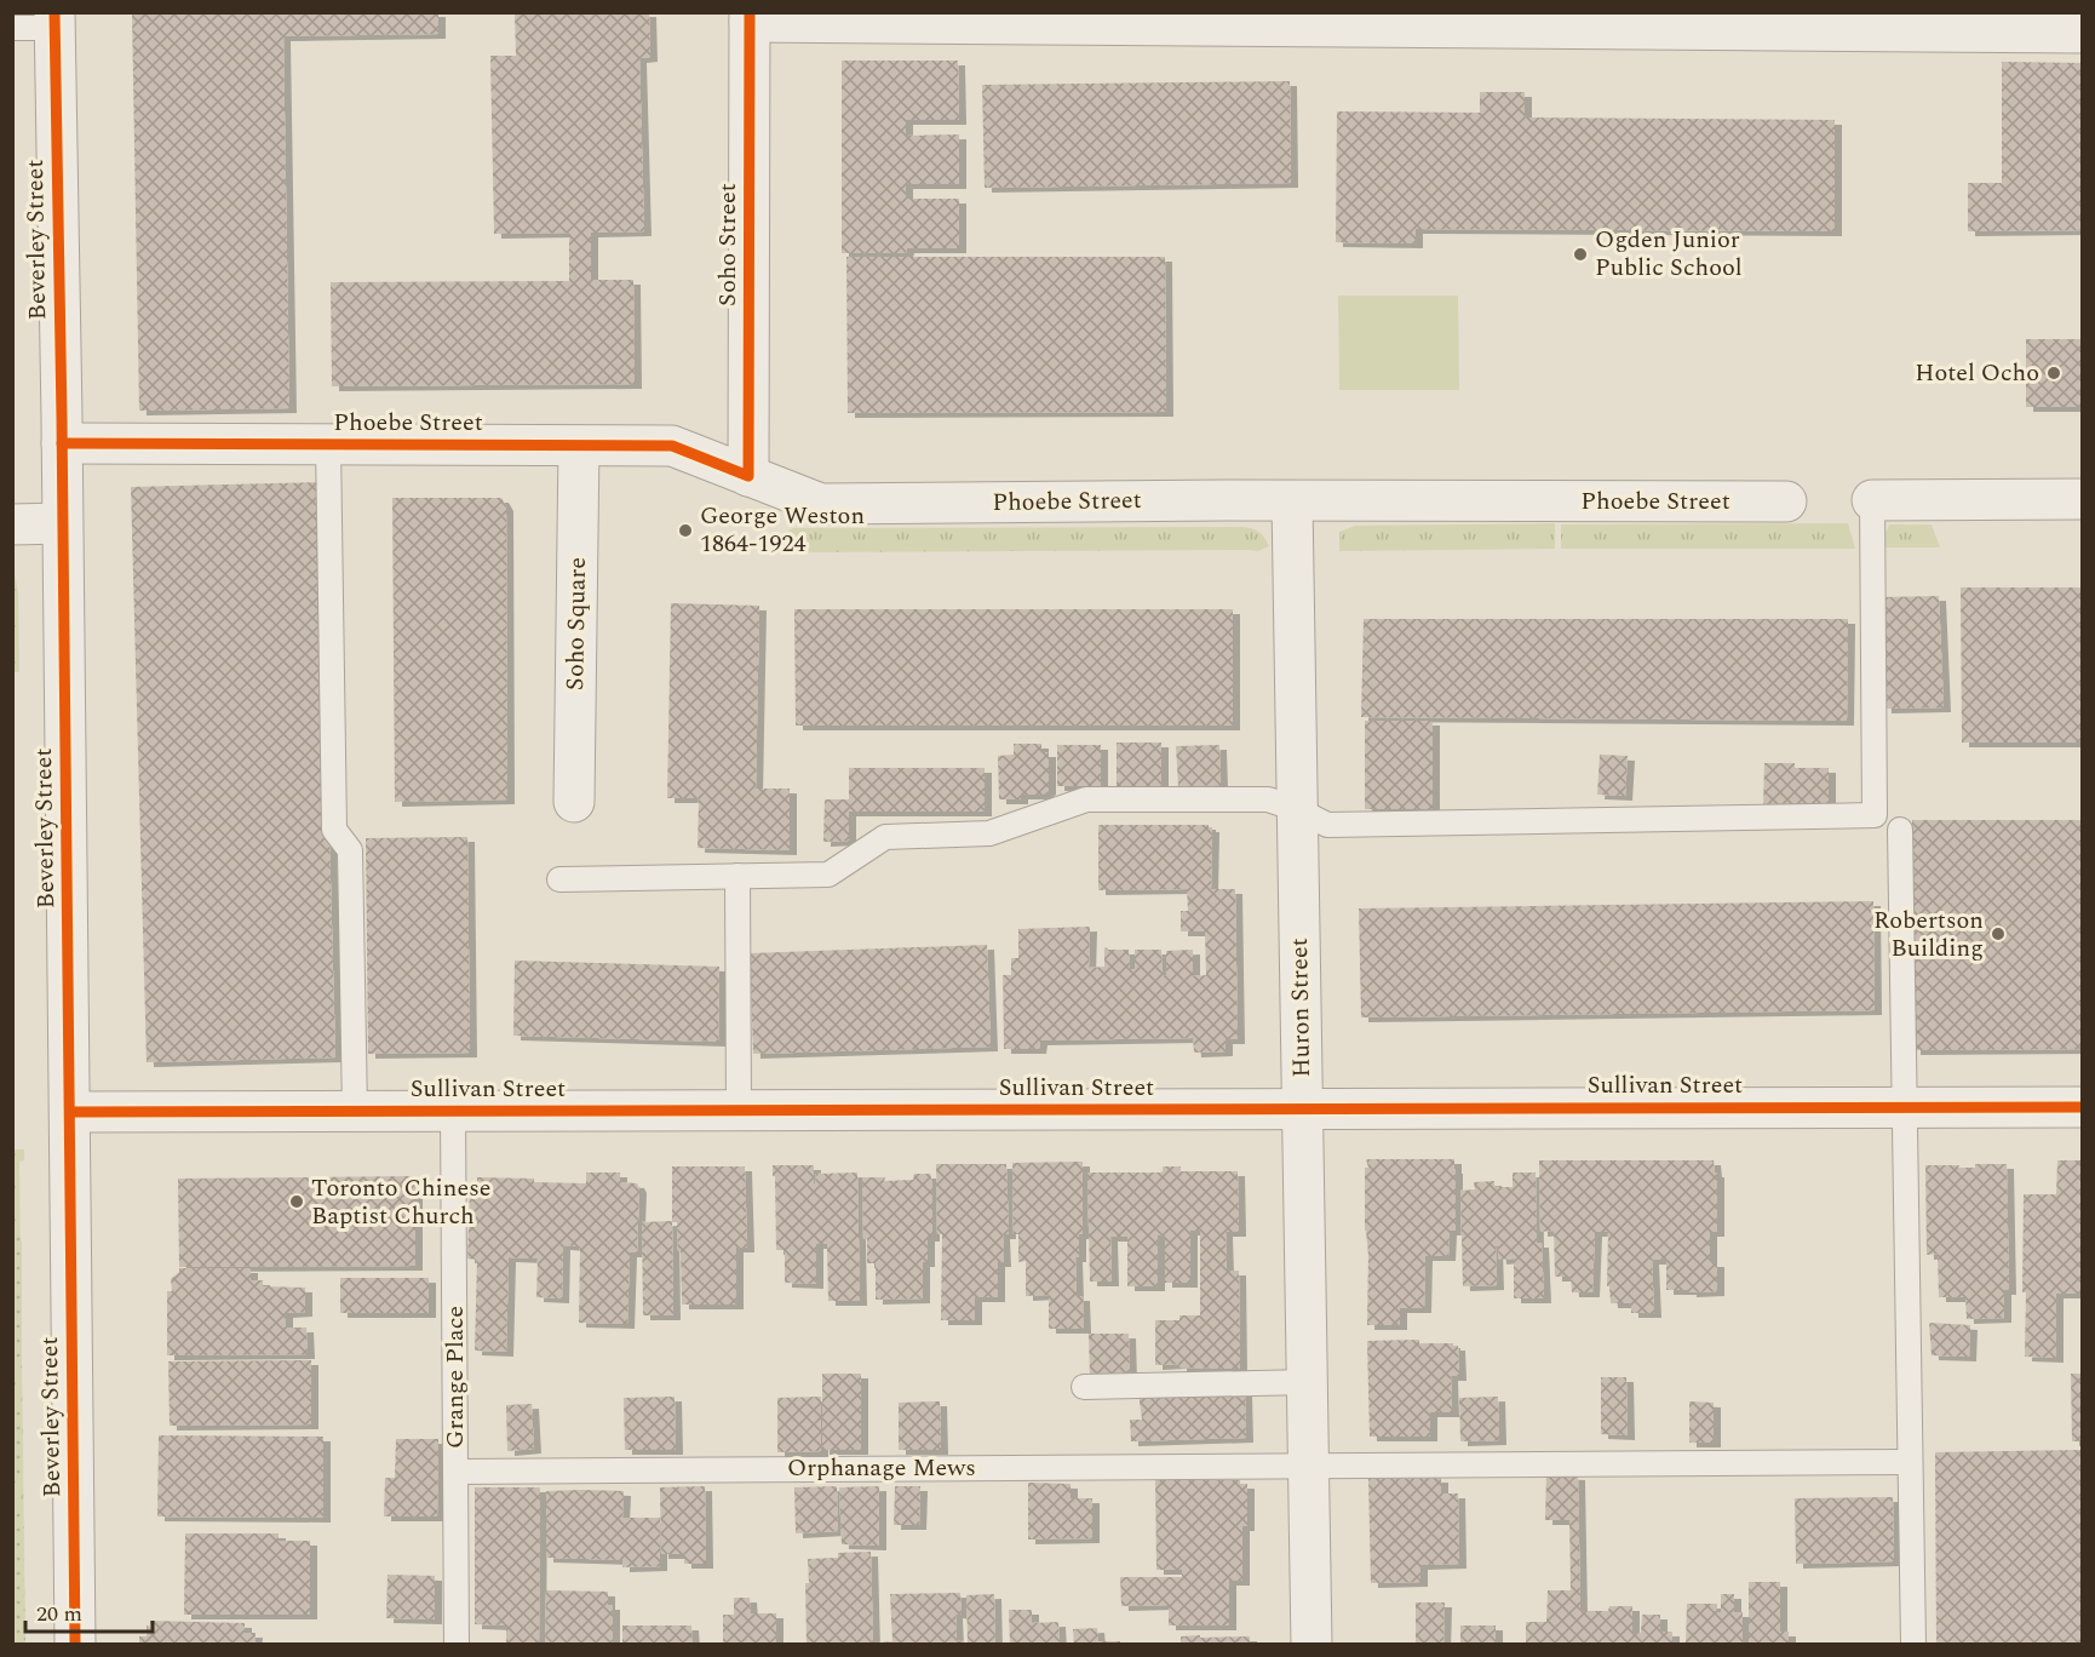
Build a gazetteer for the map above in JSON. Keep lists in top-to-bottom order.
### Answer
{
  "streets": {
    "street": [
      "Beverley Street",
      "Soho Street",
      "Phoebe Street",
      "Soho Square",
      "Huron Street",
      "Sullivan Street"
    ],
    "lane": ["Grange Place", "Orphanage Mews"]
  },
  "crossings": [
    ["Beverley Street", "Phoebe Street"],
    ["Beverley Street", "Sullivan Street"],
    ["Soho Street", "Phoebe Street"],
    ["Phoebe Street", "Soho Square"],
    ["Phoebe Street", "Huron Street"],
    ["Huron Street", "Sullivan Street"],
    ["Huron Street", "Orphanage Mews"],
    ["Sullivan Street", "Grange Place"],
    ["Grange Place", "Orphanage Mews"]
  ],
  "places": [
    "Ogden Junior Public School",
    "Hotel Ocho",
    "George Weston 1864-1924",
    "Robertson Building",
    "Toronto Chinese Baptist Church"
  ],
  "scale_bar": "20 m"
}
